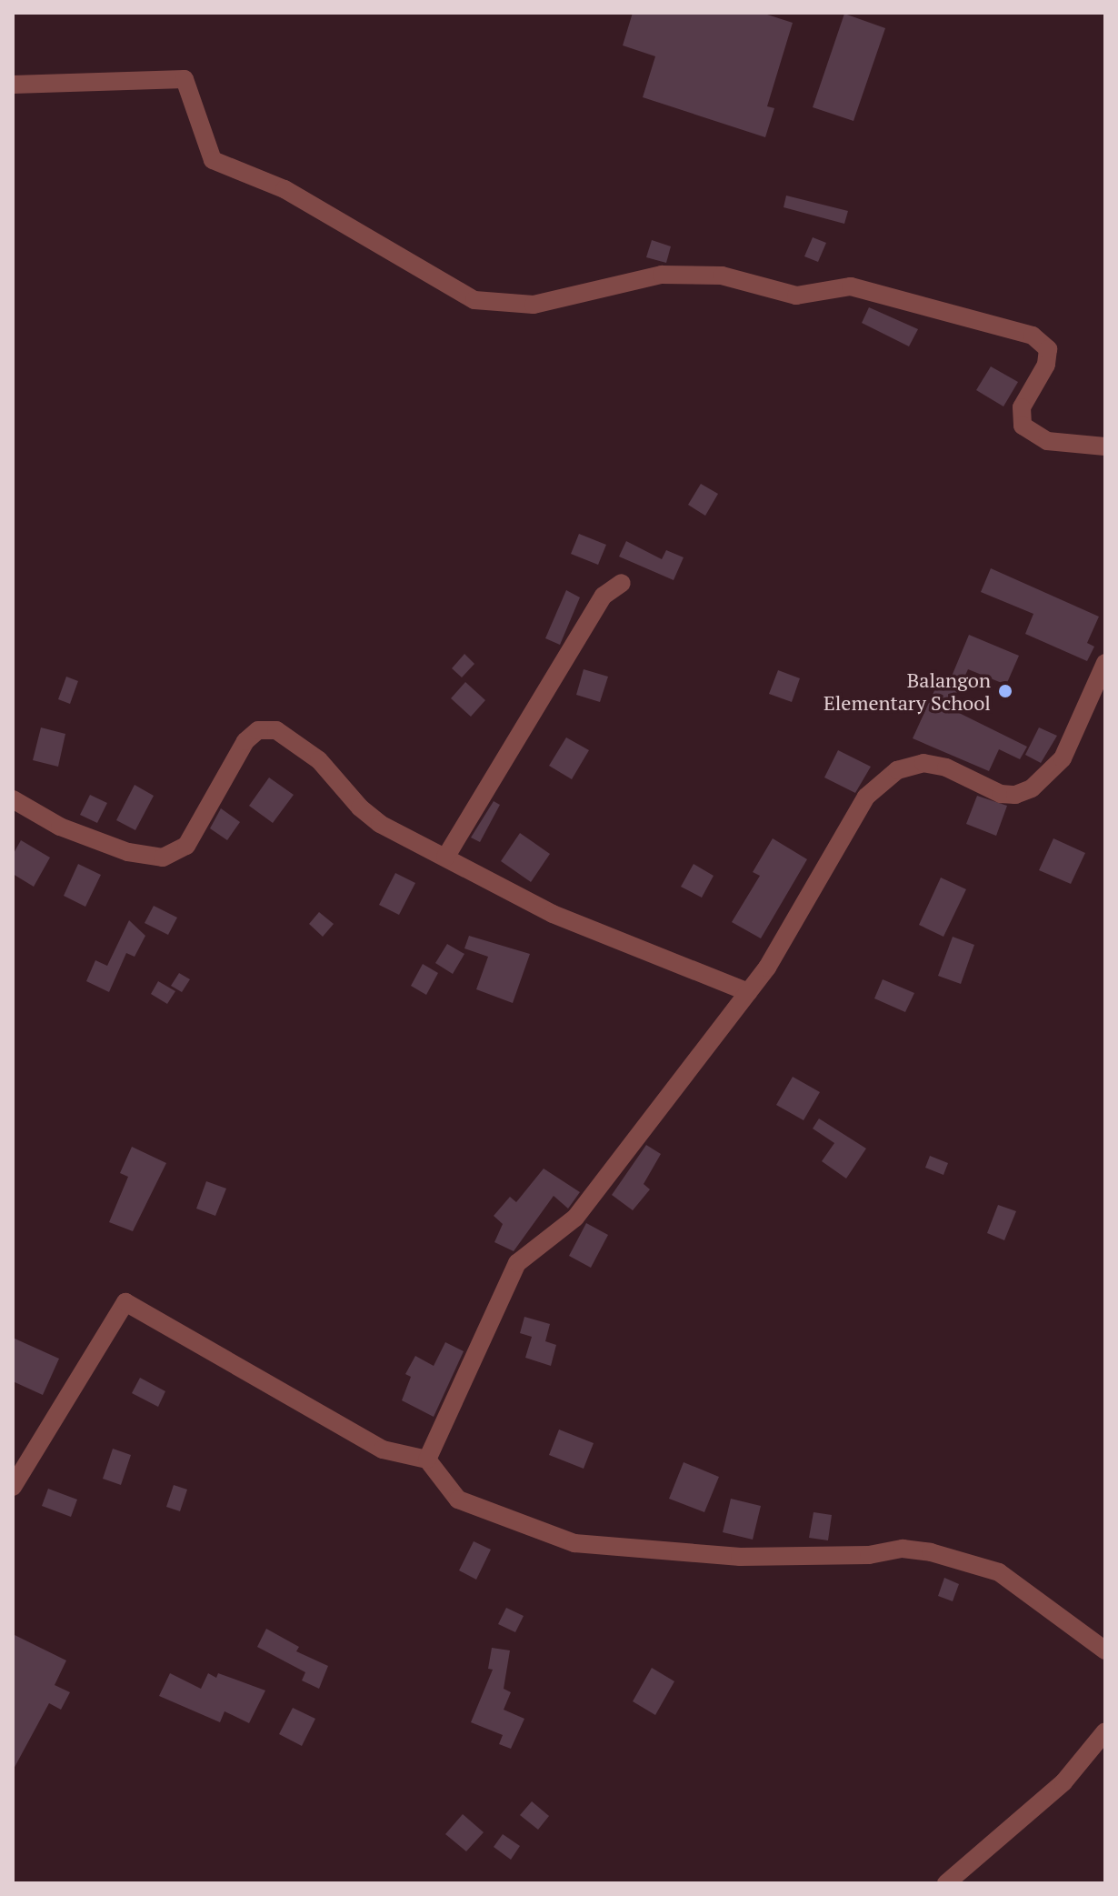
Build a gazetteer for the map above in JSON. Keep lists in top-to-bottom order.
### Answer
{
  "places": ["Balangon Elementary School"]
}
